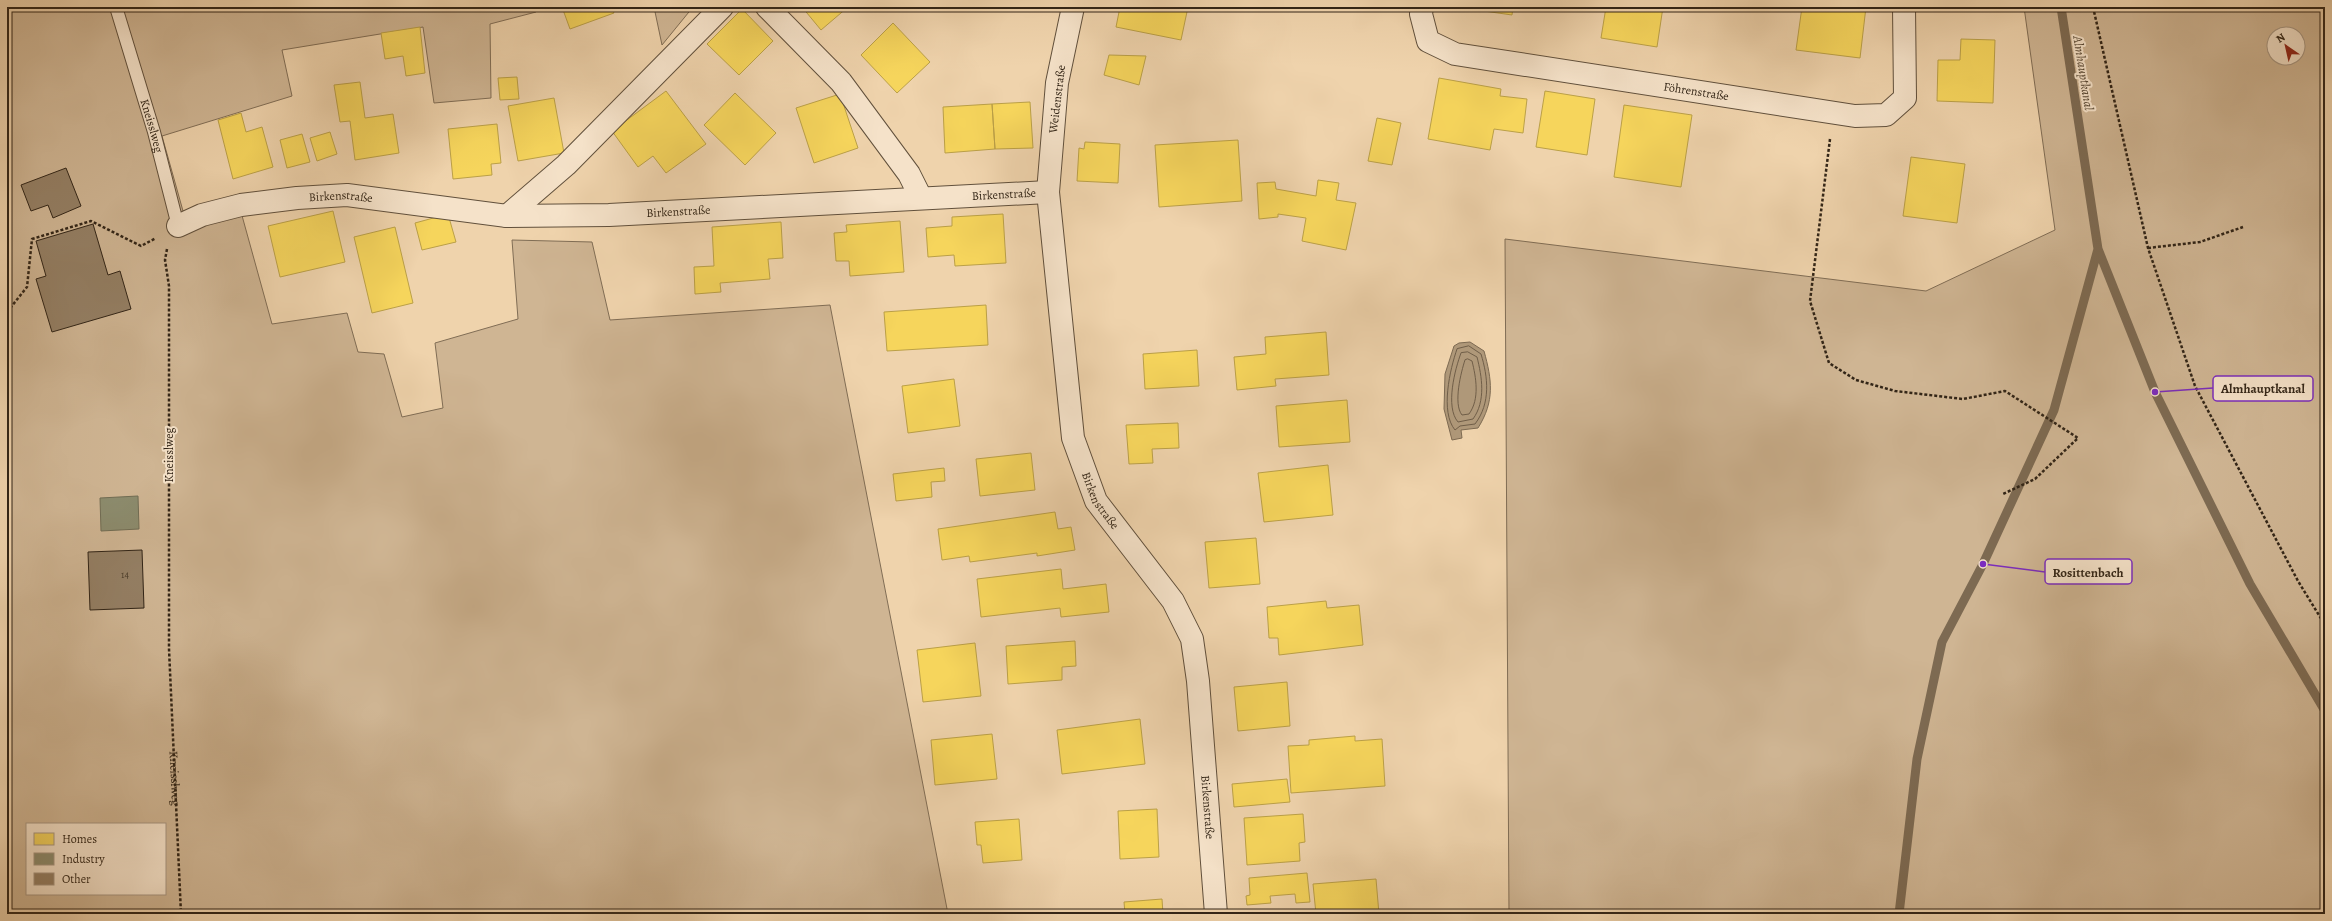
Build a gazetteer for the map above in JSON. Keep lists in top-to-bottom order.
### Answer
{
  "streets": {
    "street": ["Föhrenstraße", "Weidenstraße", "Birkenstraße"],
    "lane": ["Kneisslweg"]
  },
  "crossings": [
    ["Weidenstraße", "Birkenstraße"],
    ["Kneisslweg", "Birkenstraße"]
  ],
  "water": ["Almhauptkanal"],
  "places": ["Almhauptkanal", "Rosittenbach"],
  "house_numbers": ["14"],
  "legend": ["Homes", "Industry", "Other"],
  "north": "top left"
}
